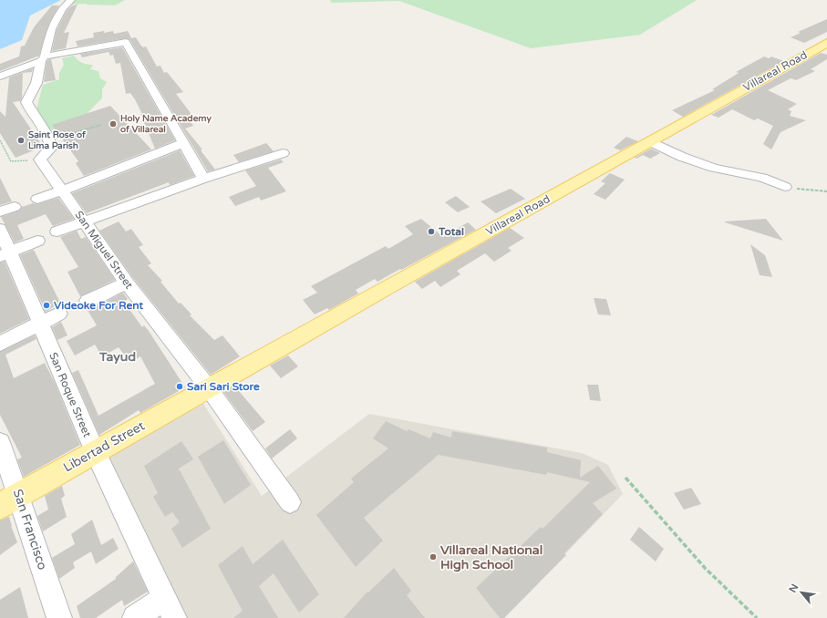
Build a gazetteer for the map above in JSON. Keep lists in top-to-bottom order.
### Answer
{
  "streets": {
    "main road": ["Villareal Road", "Libertad Street"],
    "street": ["San Miguel Street", "San Roque Street", "San Francisco"]
  },
  "crossings": [
    ["Villareal Road", "San Miguel Street"],
    ["Villareal Road", "Libertad Street"],
    ["San Miguel Street", "Libertad Street"],
    ["San Roque Street", "Libertad Street"],
    ["Libertad Street", "San Francisco"]
  ],
  "districts": ["Tayud"],
  "places": [
    "Holy Name Academy of Villareal",
    "Saint Rose of Lima Parish",
    "Total",
    "Videoke For Rent",
    "Sari Sari Store",
    "Villareal National High School"
  ],
  "north": "top left"
}
